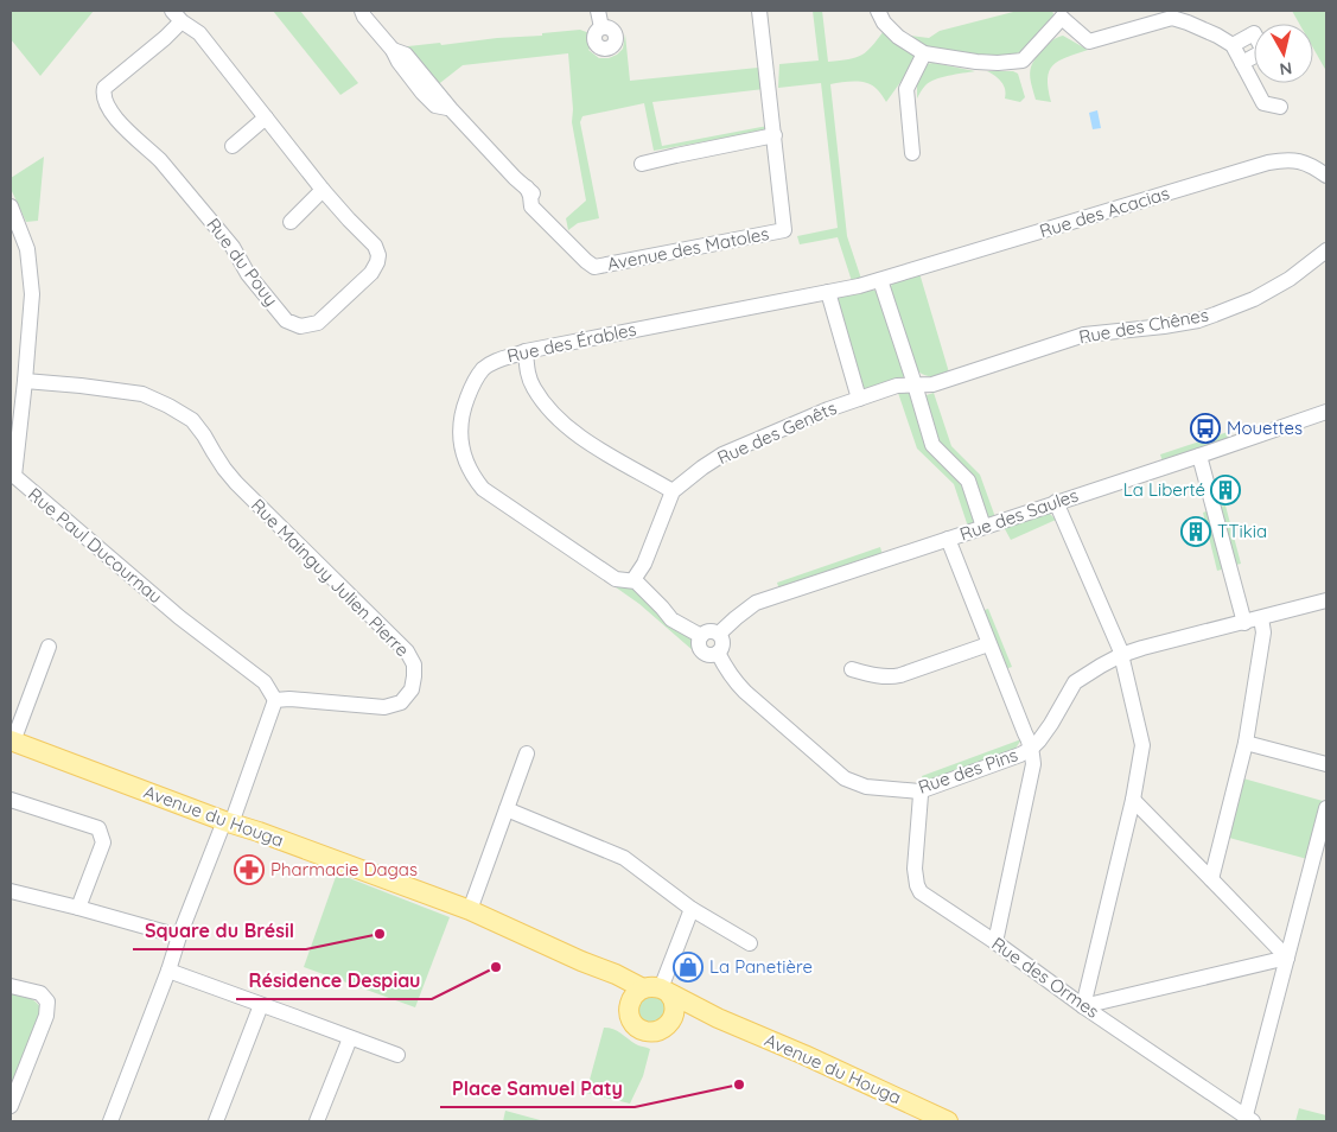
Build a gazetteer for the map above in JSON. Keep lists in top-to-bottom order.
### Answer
{
  "streets": {
    "main road": ["Avenue du Houga"],
    "street": [
      "Rue des Acacias",
      "Avenue des Matoles",
      "Rue du Pouy",
      "Rue des Chênes",
      "Rue des Érables",
      "Rue des Genêts",
      "Rue des Saules",
      "Rue Paul Ducournau",
      "Rue Mainguy Julien Pierre",
      "Rue des Pins",
      "Rue des Ormes"
    ]
  },
  "crossings": [
    ["Rue des Acacias", "Rue des Érables"],
    ["Rue des Chênes", "Rue des Genêts"],
    ["Rue des Érables", "Rue des Genêts"],
    ["Rue des Érables", "Rue des Saules"],
    ["Rue des Érables", "Rue des Pins"],
    ["Rue des Saules", "Rue des Pins"],
    ["Rue Paul Ducournau", "Rue Mainguy Julien Pierre"],
    ["Rue des Pins", "Rue des Ormes"]
  ],
  "places": {
    "bus stop": ["Mouettes"],
    "building": ["La Liberté", "TTikia"],
    "pharmacy": ["Pharmacie Dagas"],
    "other": ["Square du Brésil", "Résidence Despiau", "Place Samuel Paty"],
    "shop": ["La Panetière"]
  },
  "north": "bottom"
}
